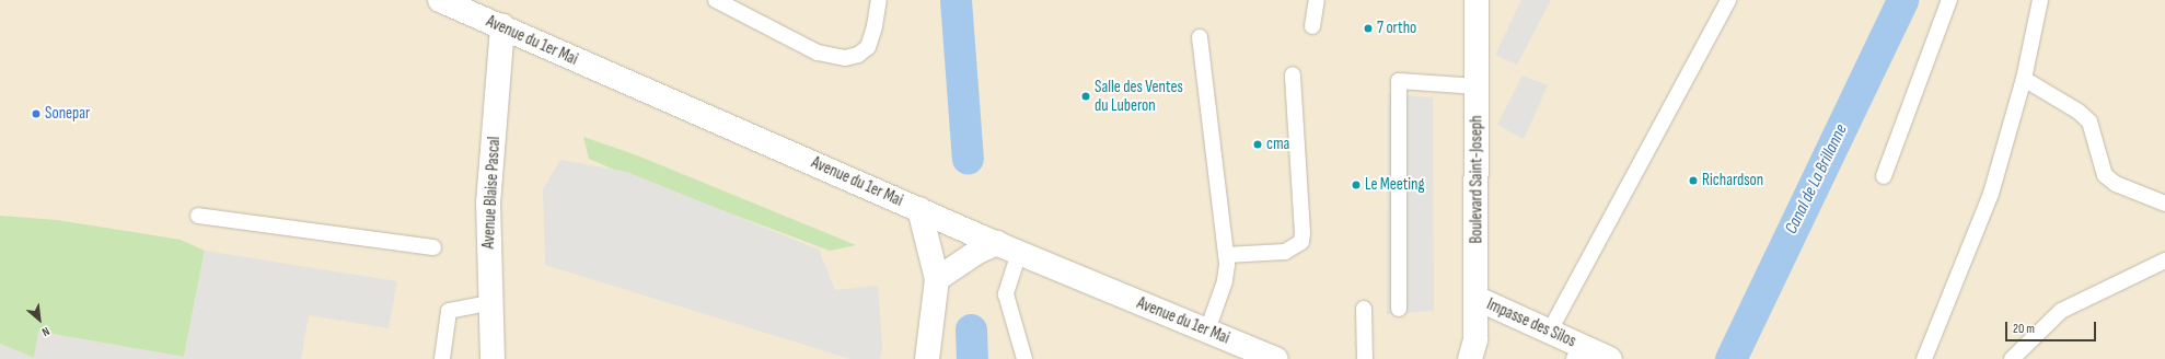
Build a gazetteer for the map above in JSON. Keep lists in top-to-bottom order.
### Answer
{
  "streets": {
    "street": [
      "Avenue du 1er Mai",
      "Boulevard Saint-Joseph",
      "Avenue Blaise Pascal",
      "Impasse des Silos"
    ]
  },
  "crossings": [
    ["Avenue du 1er Mai", "Avenue Blaise Pascal"],
    ["Boulevard Saint-Joseph", "Impasse des Silos"]
  ],
  "water": ["Canal de La Brillanne"],
  "places": [
    "7 ortho",
    "Salle des Ventes du Luberon",
    "Sonepar",
    "cma",
    "Richardson",
    "Le Meeting"
  ],
  "scale_bar": "20 m",
  "north": "bottom right"
}
